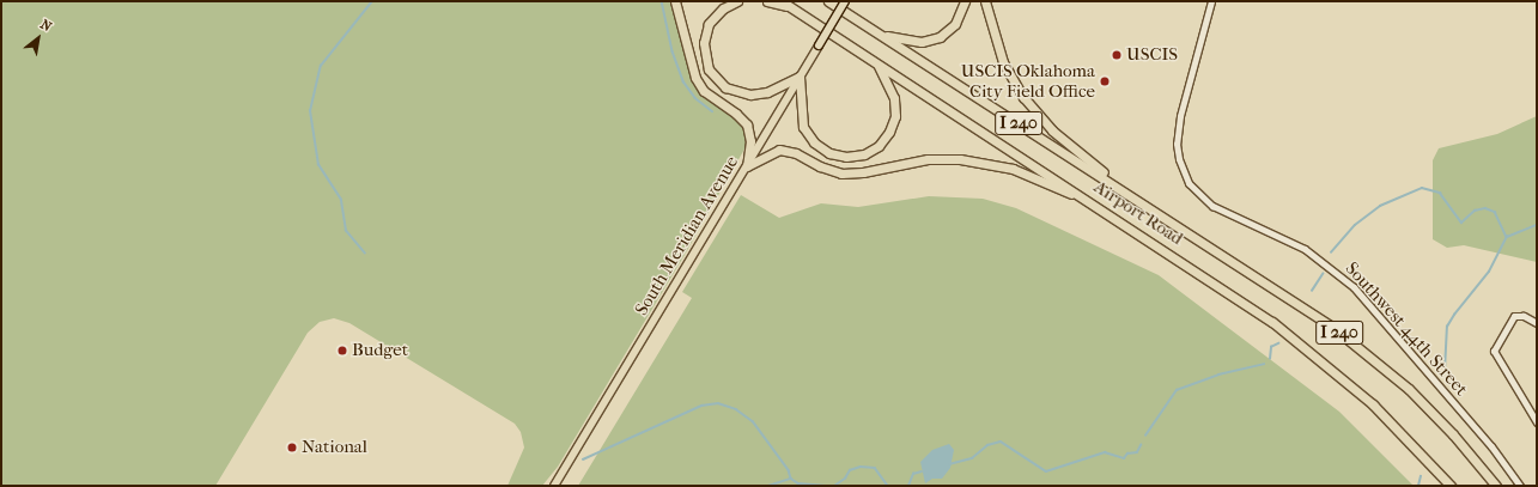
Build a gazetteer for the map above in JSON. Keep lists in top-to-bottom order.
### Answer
{
  "streets": {
    "highway": ["I 240", "Airport Road"],
    "main road": ["South Meridian Avenue"],
    "street": ["Southwest 44th Street"]
  },
  "places": [
    "USCIS",
    "USCIS Oklahoma City Field Office",
    "Budget",
    "National"
  ],
  "north": "top right"
}
